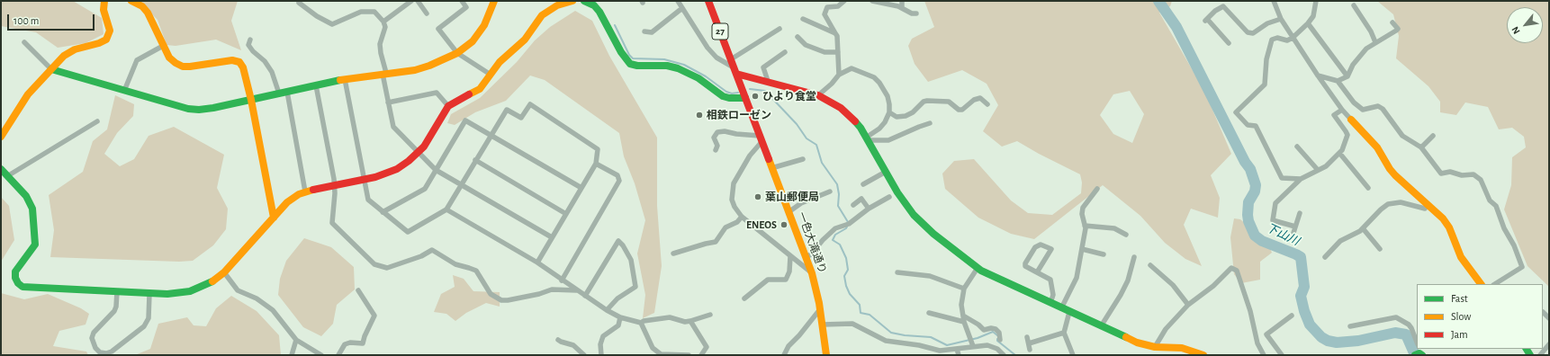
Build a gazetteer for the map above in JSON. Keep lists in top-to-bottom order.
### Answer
{
  "streets": {
    "street": ["27", "一色大滝通り"]
  },
  "water": ["下山川"],
  "places": [
    "ひより食堂",
    "相鉄ローゼン",
    "葉山郵便局",
    "ENEOS"
  ],
  "legend": ["Fast", "Slow", "Jam"],
  "scale_bar": "100 m",
  "north": "bottom left"
}
